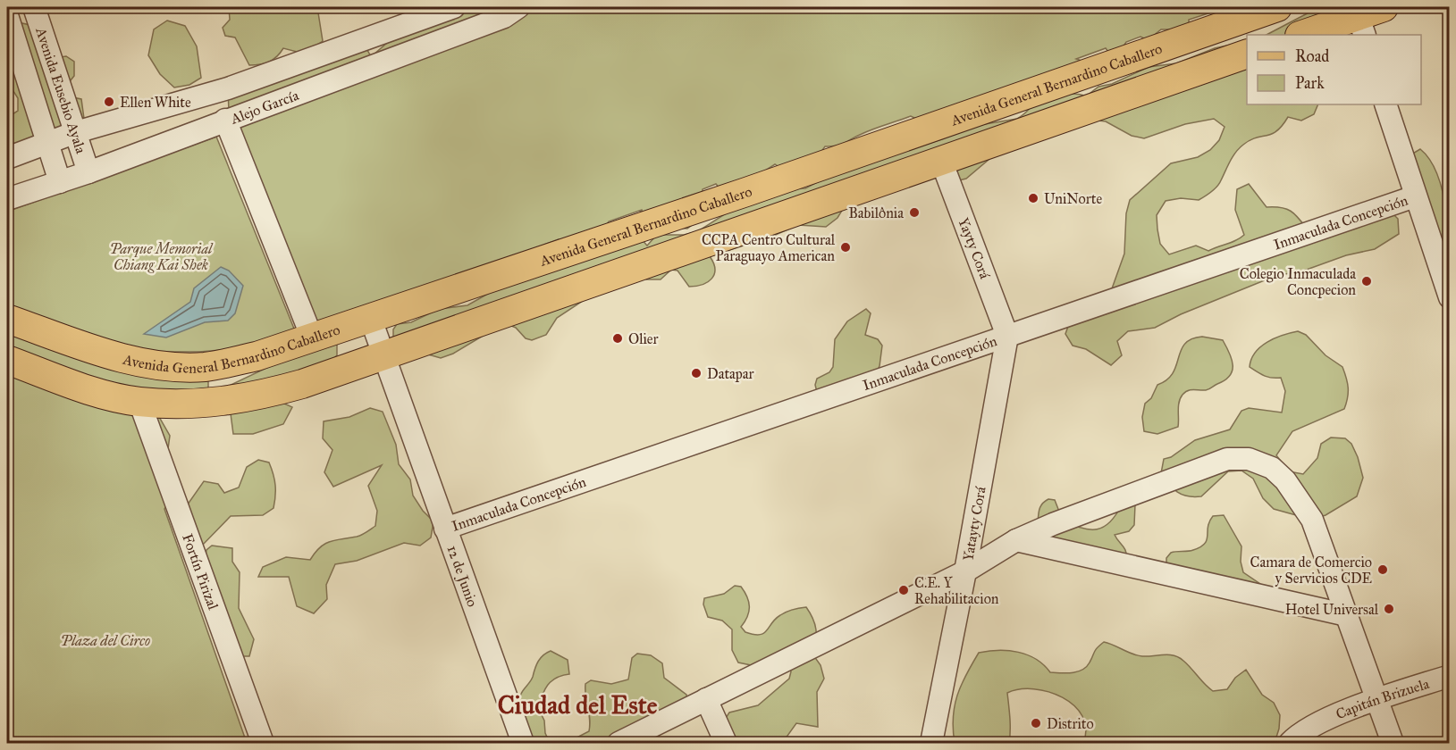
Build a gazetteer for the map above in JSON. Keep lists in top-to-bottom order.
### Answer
{
  "streets": {
    "main road": ["Avenida General Bernardino Caballero"],
    "street": [
      "Avenida Eusebio Ayala",
      "Alejo García",
      "Inmaculada Concepción",
      "Yayty Corá",
      "Yatayty Corá",
      "Fortín Pirizal",
      "12 de Junio",
      "Capitán Brizuela"
    ]
  },
  "crossings": [
    ["Avenida General Bernardino Caballero", "12 de Junio"],
    ["Avenida Eusebio Ayala", "Alejo García"],
    ["Inmaculada Concepción", "Yayty Corá"],
    ["Inmaculada Concepción", "Yatayty Corá"],
    ["Inmaculada Concepción", "12 de Junio"],
    ["Yayty Corá", "Yatayty Corá"]
  ],
  "districts": ["Ciudad del Este"],
  "parks": ["Parque Memorial Chiang Kai Shek", "Plaza del Circo"],
  "places": [
    "Ellen White",
    "UniNorte",
    "Babilônia",
    "CCPA Centro Cultural Paraguayo American",
    "Colegio Inmaculada Concpecion",
    "Olier",
    "Datapar",
    "Camara de Comercio y Servicios CDE",
    "C.E. Y Rehabilitacion",
    "Hotel Universal",
    "Distrito"
  ],
  "legend": ["Road", "Park"]
}
